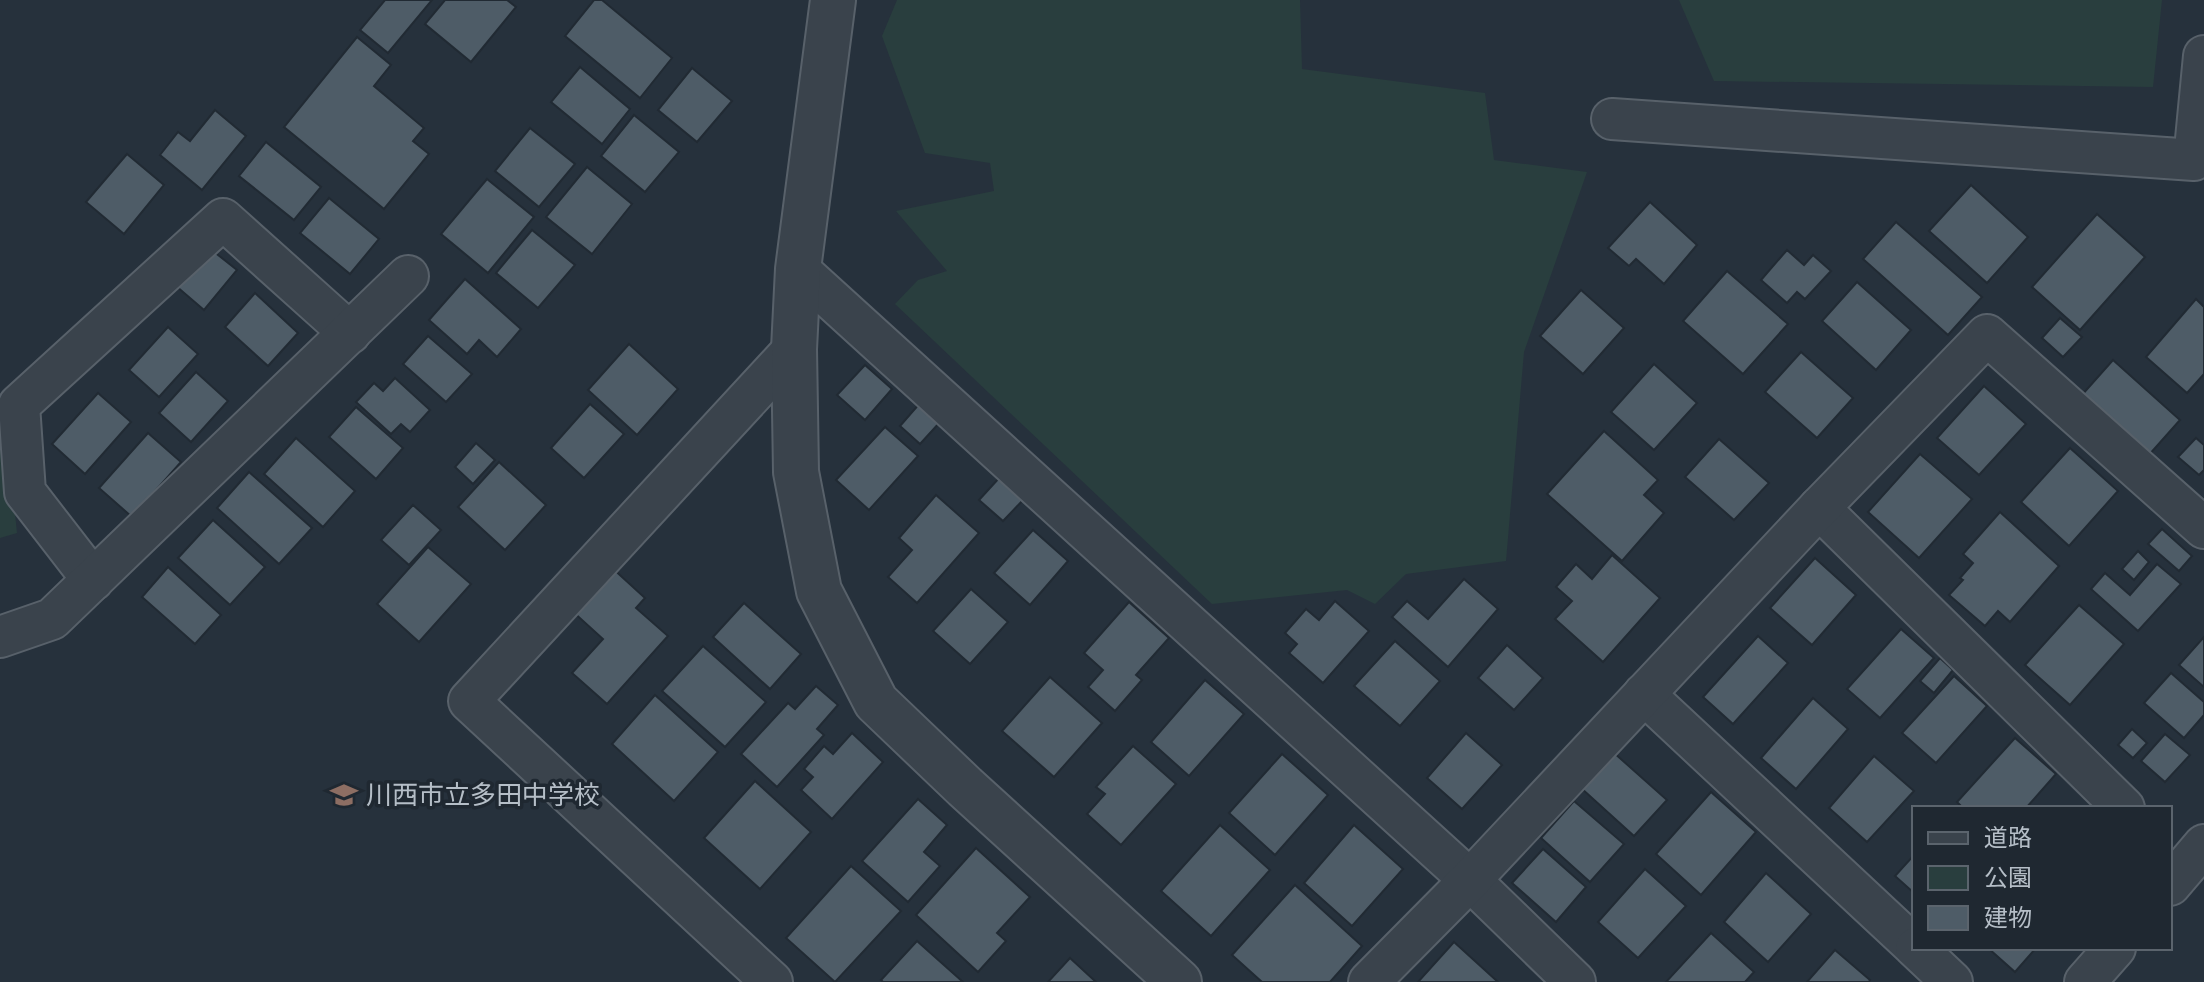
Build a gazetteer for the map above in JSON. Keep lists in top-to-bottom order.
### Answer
{
  "places": {
    "school or university": ["川西市立多田中学校"]
  },
  "legend": ["道路", "公園", "建物"]
}
